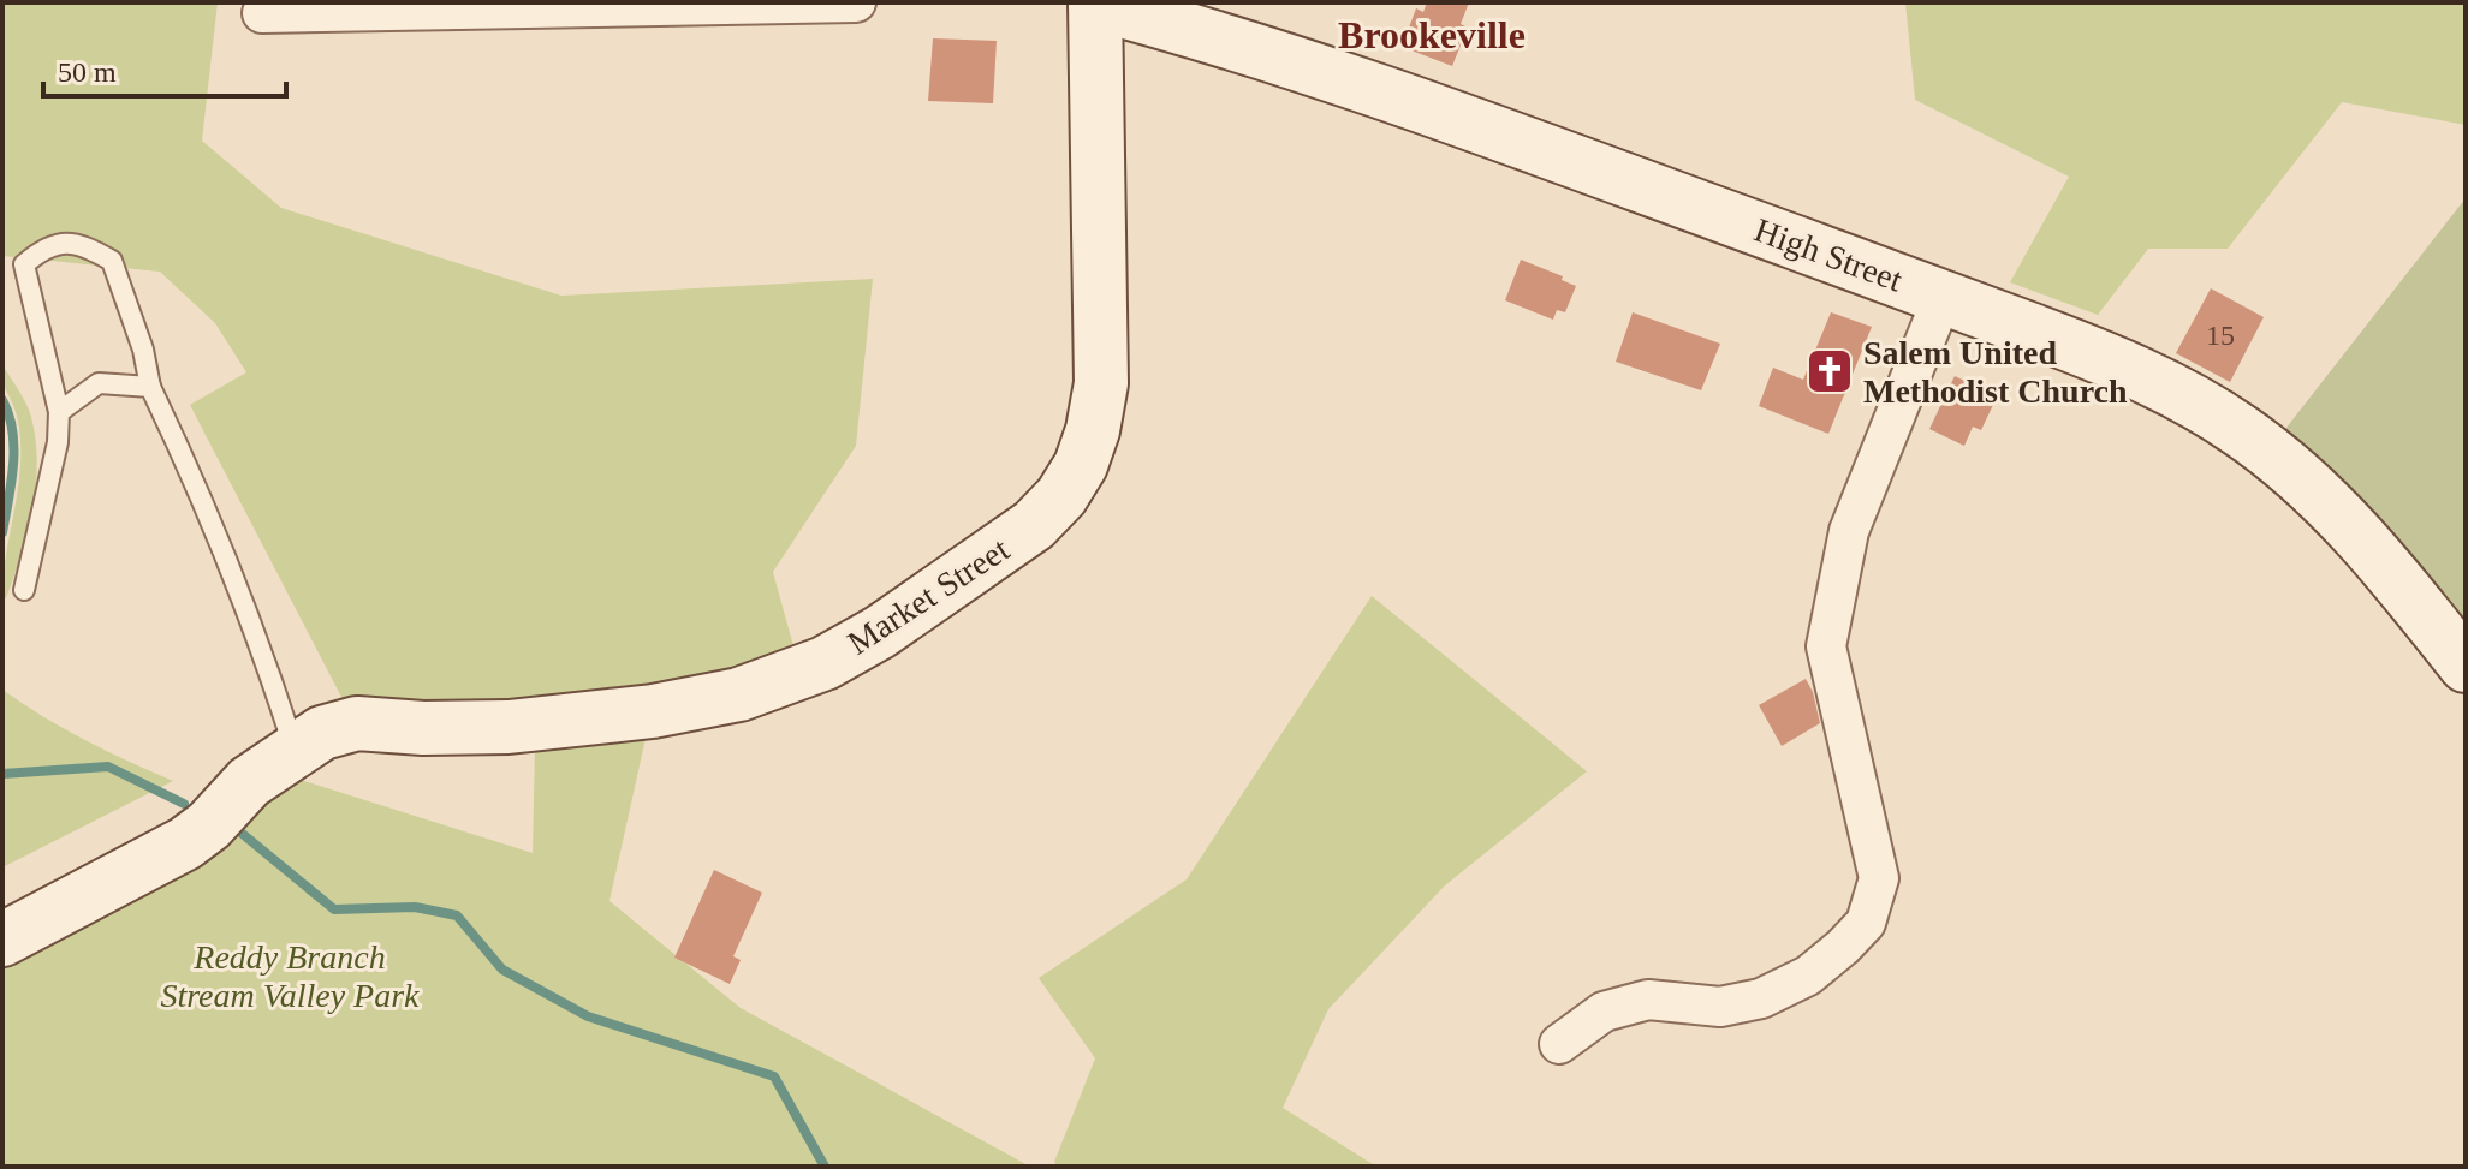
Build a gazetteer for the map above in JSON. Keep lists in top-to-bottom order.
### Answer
{
  "streets": {
    "main road": ["High Street", "Market Street"]
  },
  "crossings": [
    ["High Street", "Market Street"]
  ],
  "districts": ["Brookeville"],
  "parks": ["Reddy Branch Stream Valley Park"],
  "places": {
    "church": ["Salem United Methodist Church"]
  },
  "house_numbers": ["15"],
  "scale_bar": "50 m"
}
